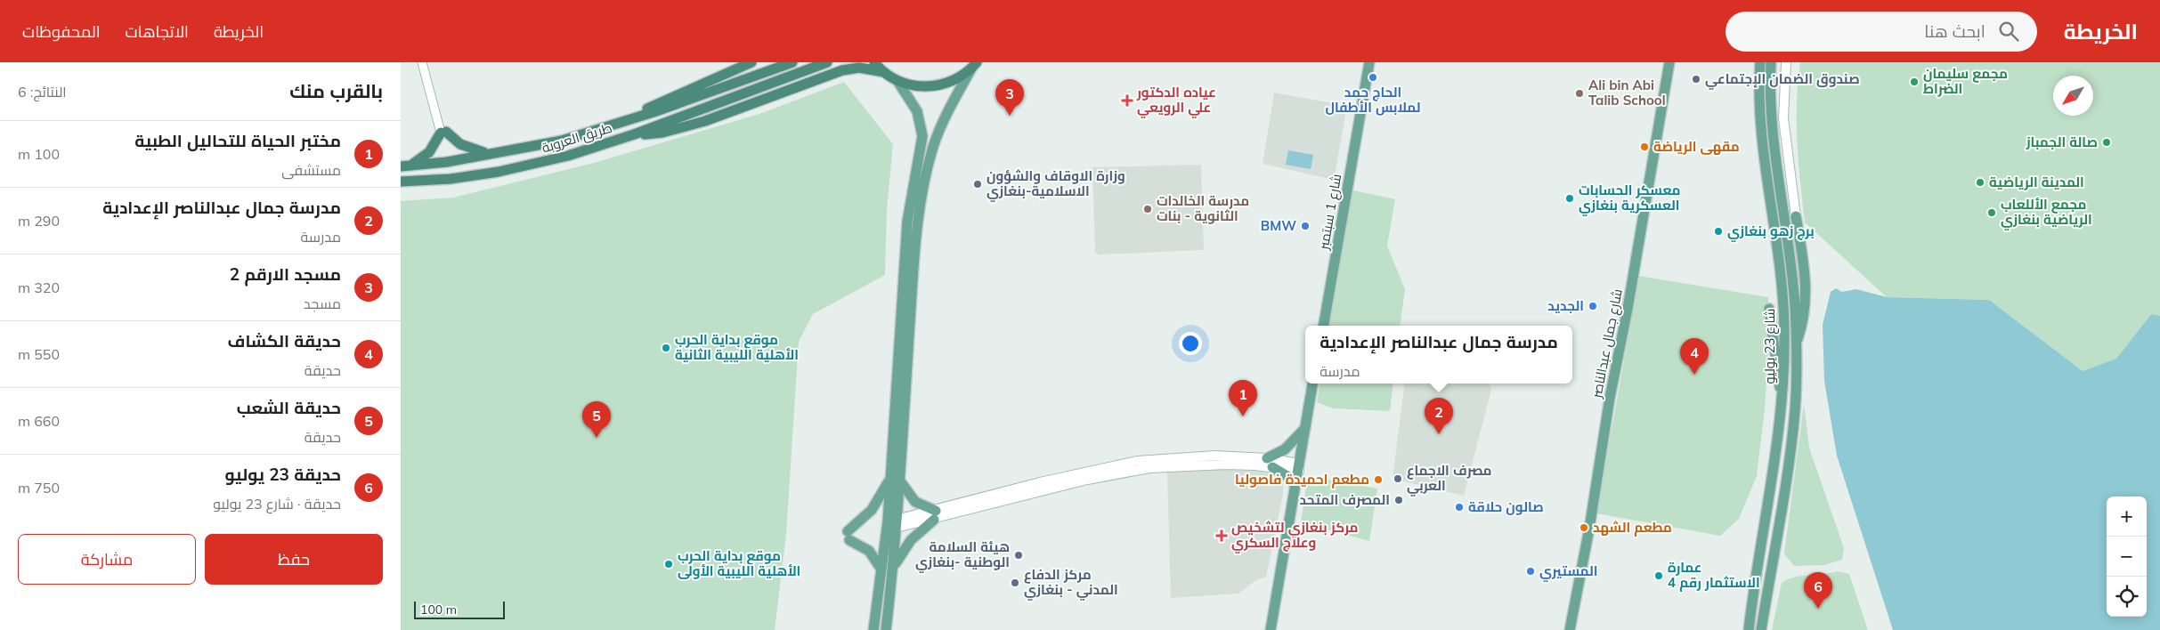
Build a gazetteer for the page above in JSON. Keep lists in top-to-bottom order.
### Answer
{
  "streets": {
    "highway": ["طريق العروبة"],
    "main road": ["شارع 1 سبتمبر", "شارع جمال عبدالناصر", "شارع 23 يوليو"]
  },
  "places": {
    "other": [
      "الحاج حمد لملابس الأطفال",
      "صندوق الضمان الإجتماعي",
      "مجمع سليمان الضراط",
      "Ali bin Abi Talib School",
      "صالة الجمباز",
      "مقهى الرياضة",
      "المدينة الرياضية",
      "وزارة الاوقاف والشؤون الاسلامية-بنغازي",
      "معسكر الحسابات العسكرية بنغازي",
      "مدرسة الخالدات الثانوية - بنات",
      "مجمع الأللعاب الرياضية بنغازي",
      "BMW",
      "برج زهو بنغازي",
      "الجديد",
      "موقع بداية الحرب الأهلية الليبية الثانية",
      "مصرف الاجماع العربي",
      "مطعم احميدة فاصوليا",
      "المصرف المتحد",
      "صالون حلاقة",
      "مطعم الشهد",
      "هيئة السلامة الوطنية -بنغازي",
      "موقع بداية الحرب الأهلية الليبية الأولى",
      "المستيري",
      "عمارة الاستثمار رقم 4",
      "مركز الدفاع المدني - بنغازي"
    ],
    "health": ["عياده الدكتور علي الرويعي", "مركز بنغازي لتشخيص وعلاج السكري"]
  },
  "scale_bar": "100 m",
  "north": "bottom left",
  "page": {
    "header": "الخريطة",
    "search": "ابحث هنا",
    "nav": ["الخريطة", "الاتجاهات", "المحفوظات"],
    "heading": ["بالقرب منك", "النتائج: 6"],
    "pins": [
      "3",
      "4",
      "1",
      "2",
      "5",
      "6"
    ],
    "list": [
      {
        "mark": "1",
        "name": "مختبر الحياة للتحاليل الطبية",
        "note": "مستشفى",
        "value": "100 m"
      },
      {
        "mark": "2",
        "name": "مدرسة جمال عبدالناصر الإعدادية",
        "note": "مدرسة",
        "value": "290 m"
      },
      {
        "mark": "3",
        "name": "مسجد الارقم 2",
        "note": "مسجد",
        "value": "320 m"
      },
      {
        "mark": "4",
        "name": "حديقة الكشاف",
        "note": "حديقة",
        "value": "550 m"
      },
      {
        "mark": "5",
        "name": "حديقة الشعب",
        "note": "حديقة",
        "value": "660 m"
      },
      {
        "mark": "6",
        "name": "حديقة 23 يوليو",
        "note": "حديقة · شارع 23 يوليو",
        "value": "750 m"
      }
    ],
    "popup": ["مدرسة جمال عبدالناصر الإعدادية", "مدرسة"],
    "map_buttons": ["+", "−"],
    "buttons": ["حفظ", "مشاركة"],
    "scale": "100 m"
  }
}
